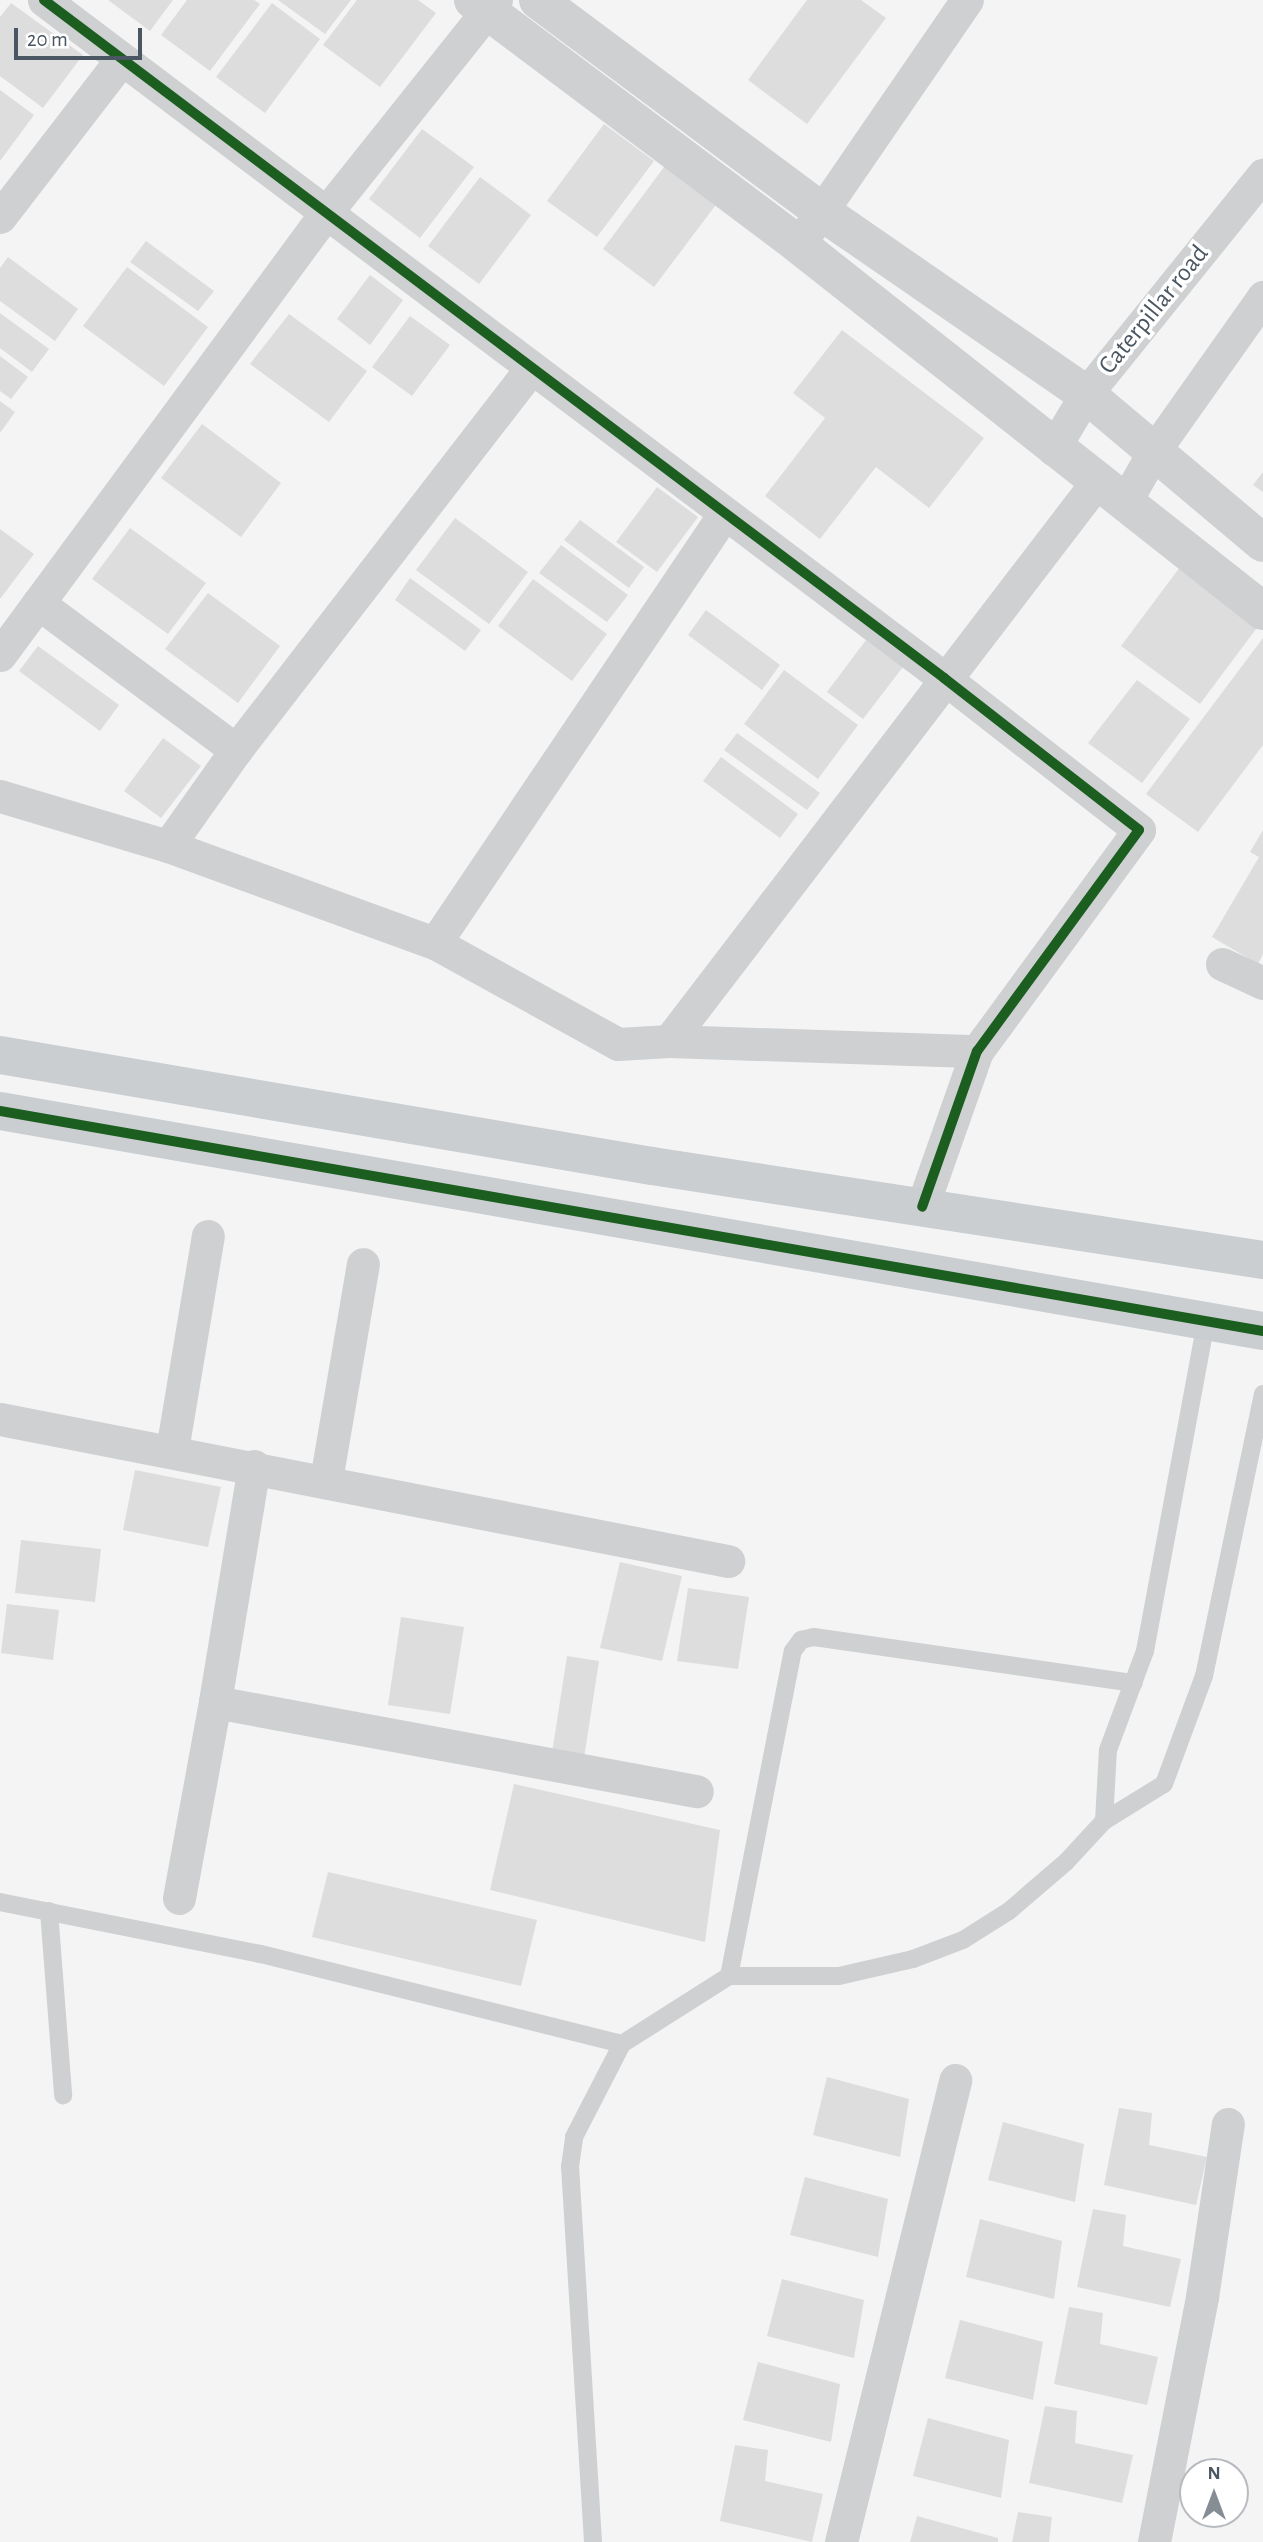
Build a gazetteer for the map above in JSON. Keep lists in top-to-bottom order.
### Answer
{
  "streets": {
    "street": ["Caterpillar road"]
  },
  "scale_bar": "20 m",
  "north": "top"
}
